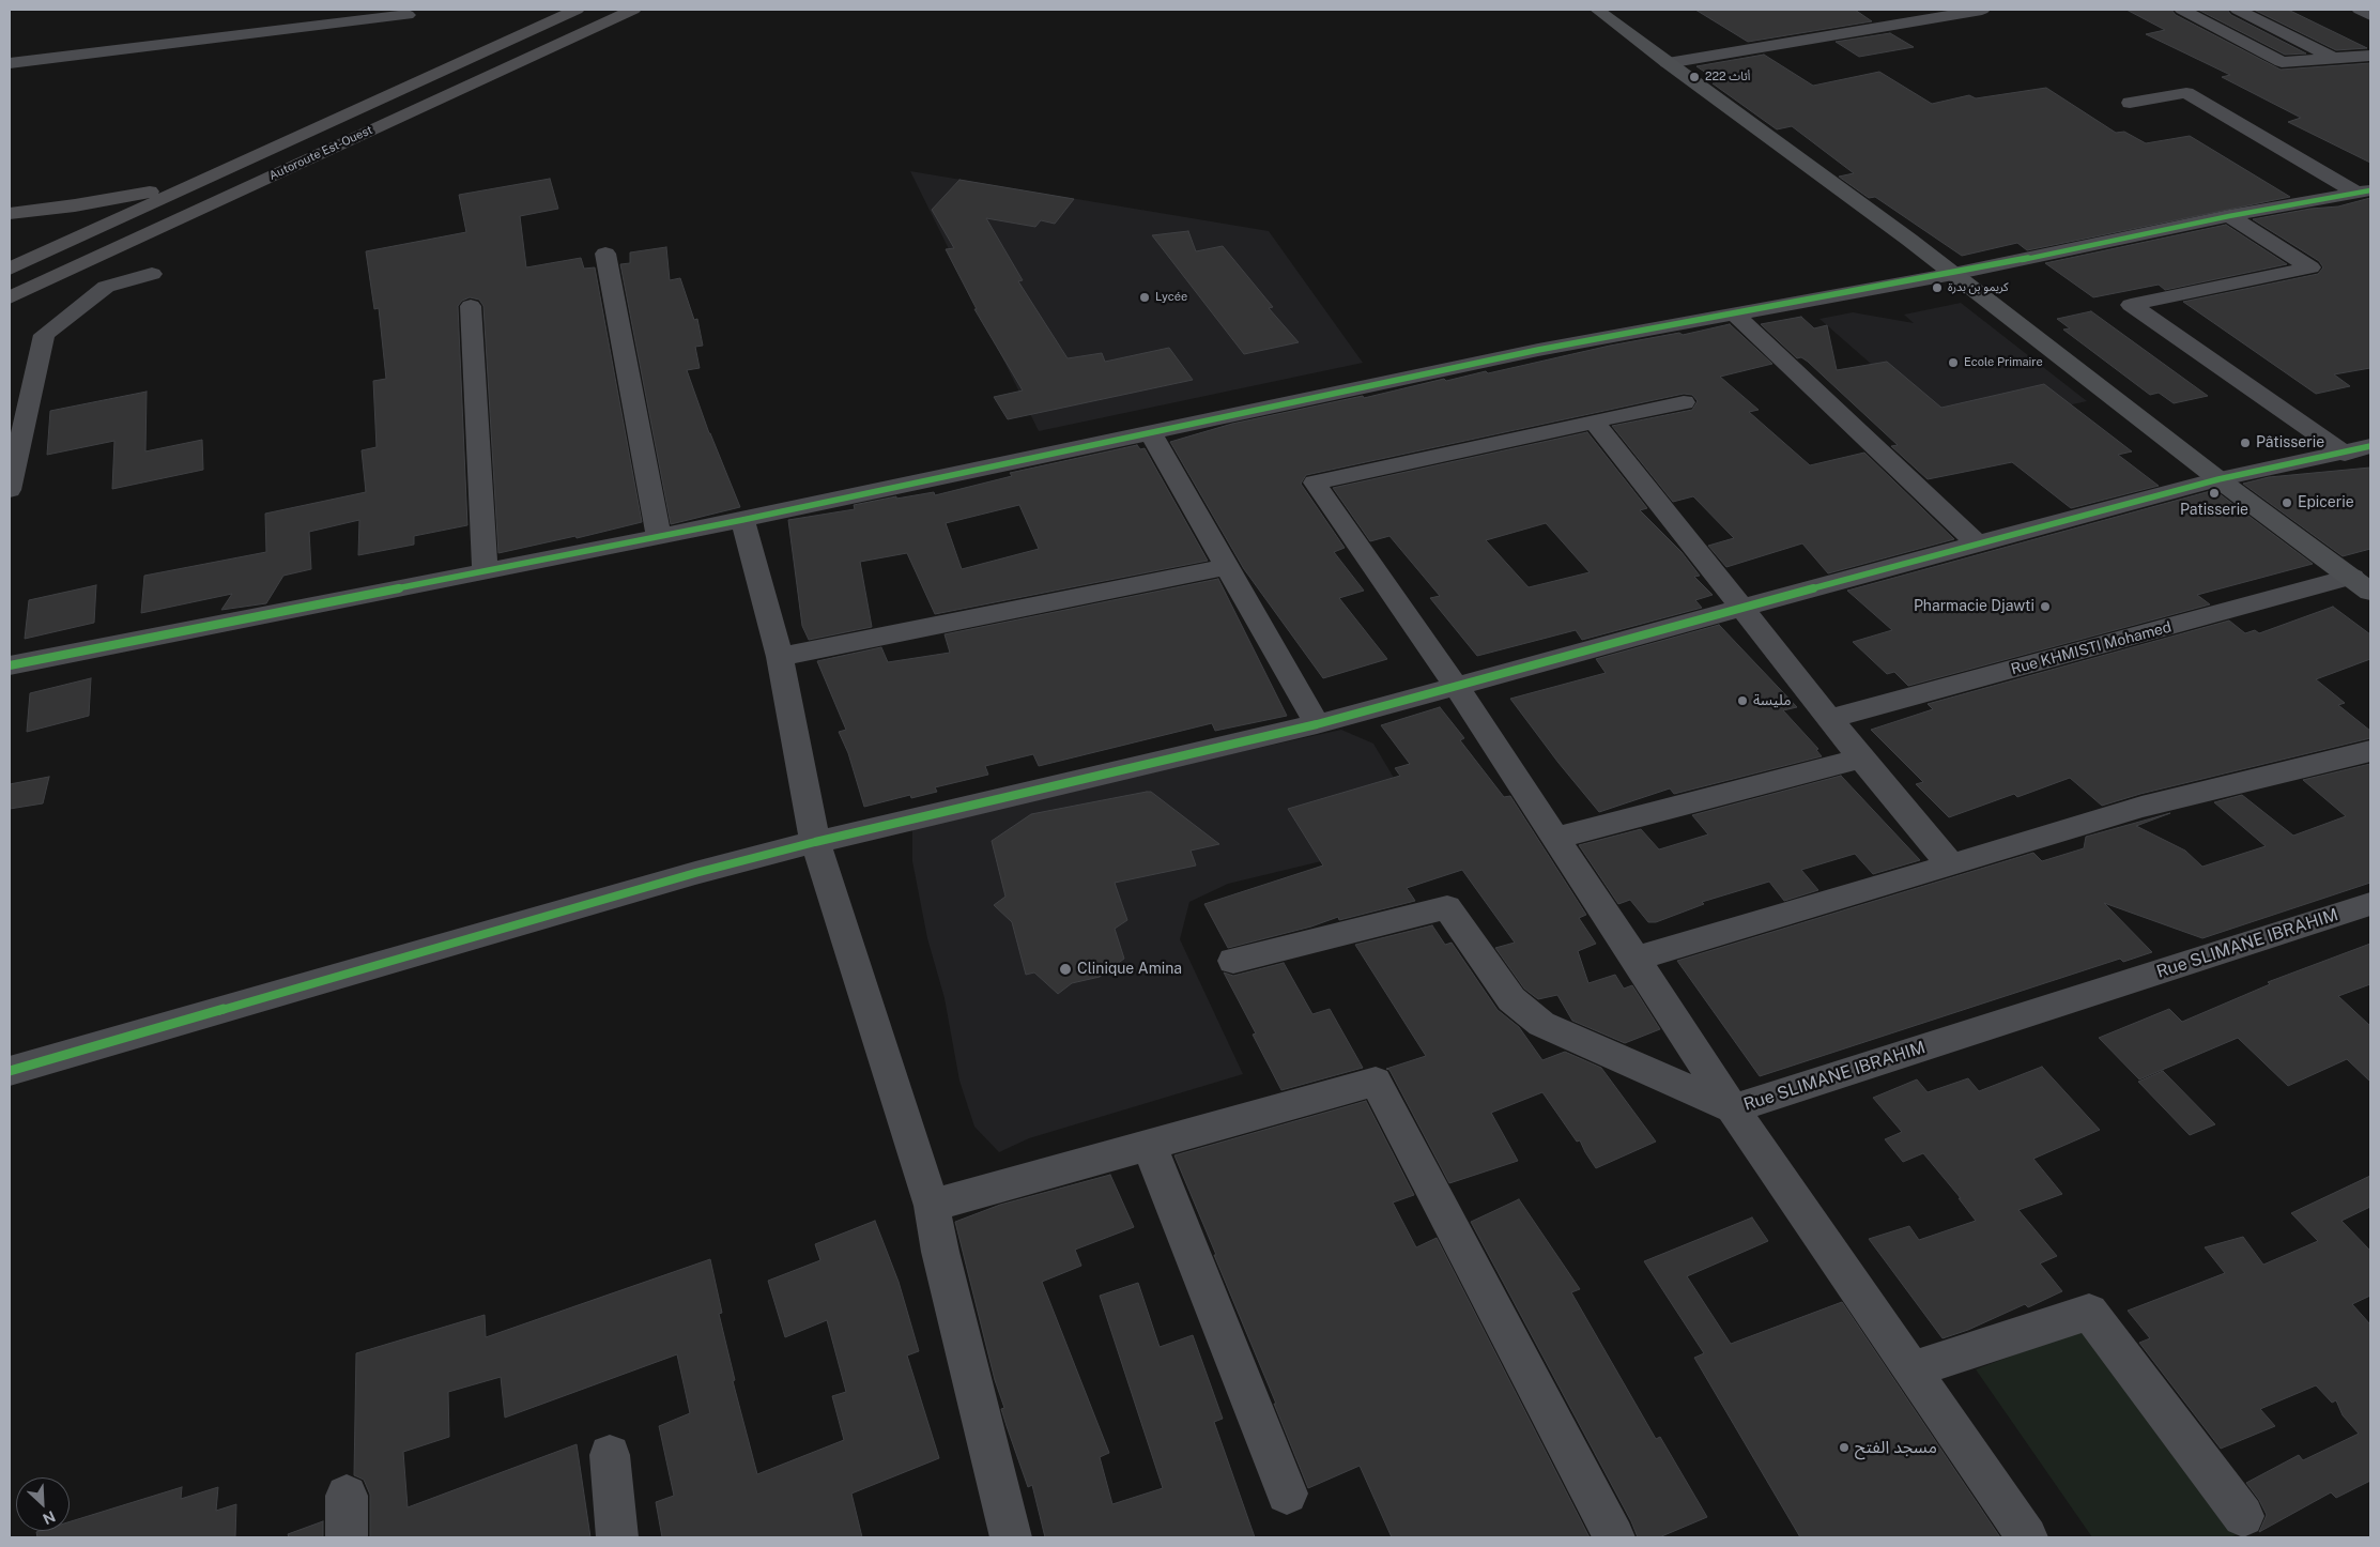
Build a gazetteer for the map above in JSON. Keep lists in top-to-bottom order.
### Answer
{
  "streets": {
    "highway": ["Autoroute Est-Ouest"],
    "street": ["Rue KHMISTI Mohamed", "Rue SLIMANE IBRAHIM"]
  },
  "places": [
    "أثاث 222",
    "كريمو بن بدرة",
    "Lycée",
    "Ecole Primaire",
    "Pâtisserie",
    "Patisserie",
    "Epicerie",
    "Pharmacie Djawti",
    "مليسة",
    "Clinique Amina",
    "مسجد الفتح"
  ],
  "north": "bottom right"
}
